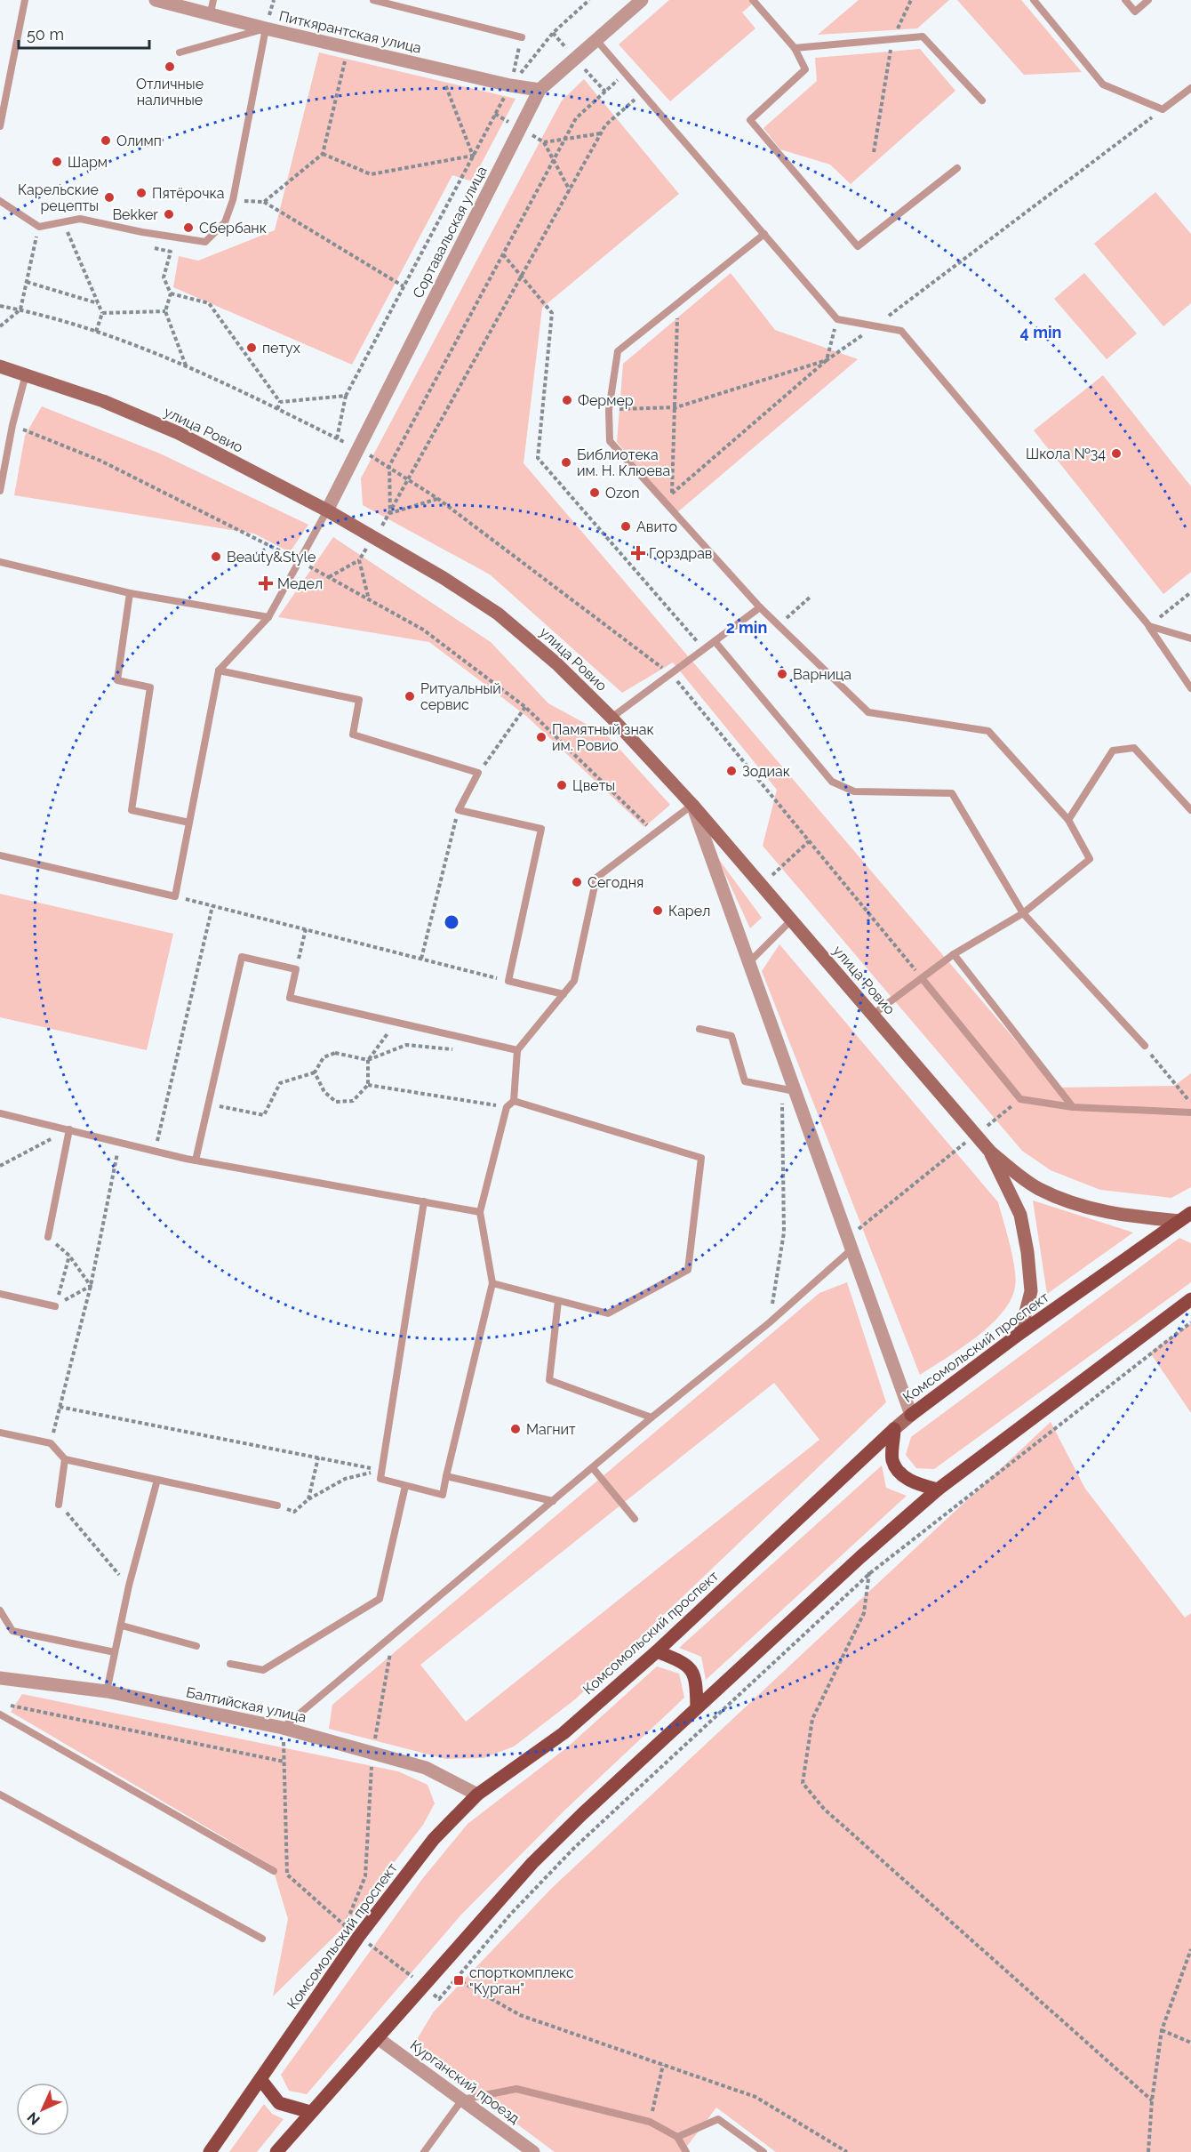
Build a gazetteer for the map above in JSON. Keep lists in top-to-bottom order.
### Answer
{
  "streets": {
    "main road": ["улица Ровио", "Комсомольский проспект"],
    "street": [
      "Питкярантская улица",
      "Сортавальская улица",
      "Балтийская улица",
      "Курганский проезд"
    ]
  },
  "crossings": [
    ["Питкярантская улица", "Сортавальская улица"],
    ["Сортавальская улица", "улица Ровио"],
    ["улица Ровио", "Комсомольский проспект"],
    ["Комсомольский проспект", "Балтийская улица"]
  ],
  "places": {
    "other": [
      "Отличные наличные",
      "Олимп",
      "Шарм",
      "Пятёрочка",
      "Карельские рецепты",
      "Bekker",
      "Сбербанк",
      "петух",
      "Фермер",
      "Школа №34",
      "Библиотека им. Н. Клюева",
      "Ozon",
      "Авито",
      "Beauty&Style",
      "Варница",
      "Ритуальный сервис",
      "Памятный знак им. Ровио",
      "Зодиак",
      "Цветы",
      "Сегодня",
      "Карел",
      "Магнит"
    ],
    "health": ["Горздрав", "Медел"],
    "transit": ["спорткомплекс \"Курган\""]
  },
  "scale_bar": "50 m",
  "north": "bottom left",
  "rings": ["4 min", "2 min"]
}
